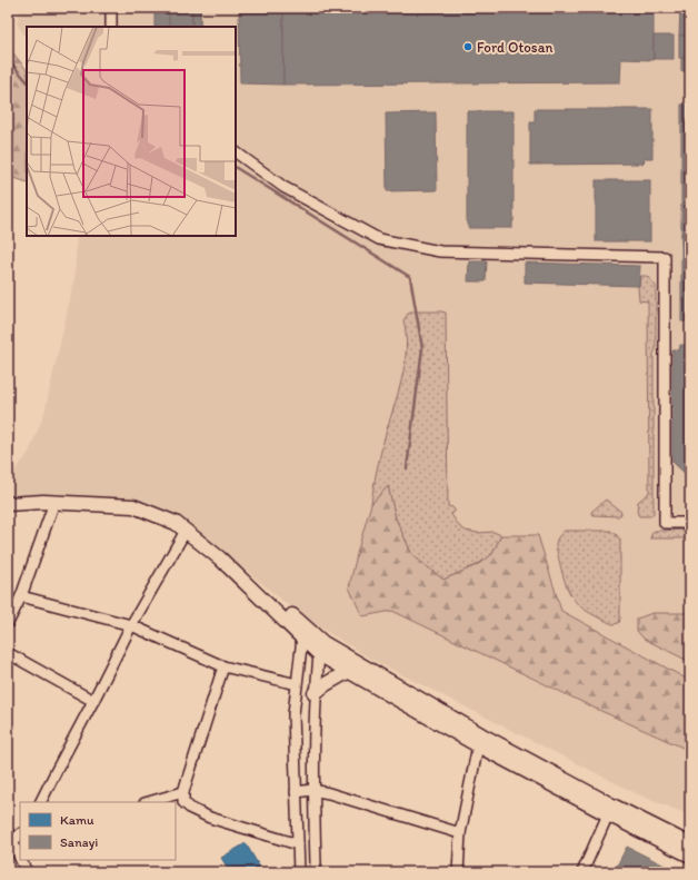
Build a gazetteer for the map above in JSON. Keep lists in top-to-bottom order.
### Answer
{
  "places": ["Ford Otosan"],
  "legend": ["Kamu", "Sanayi"]
}
